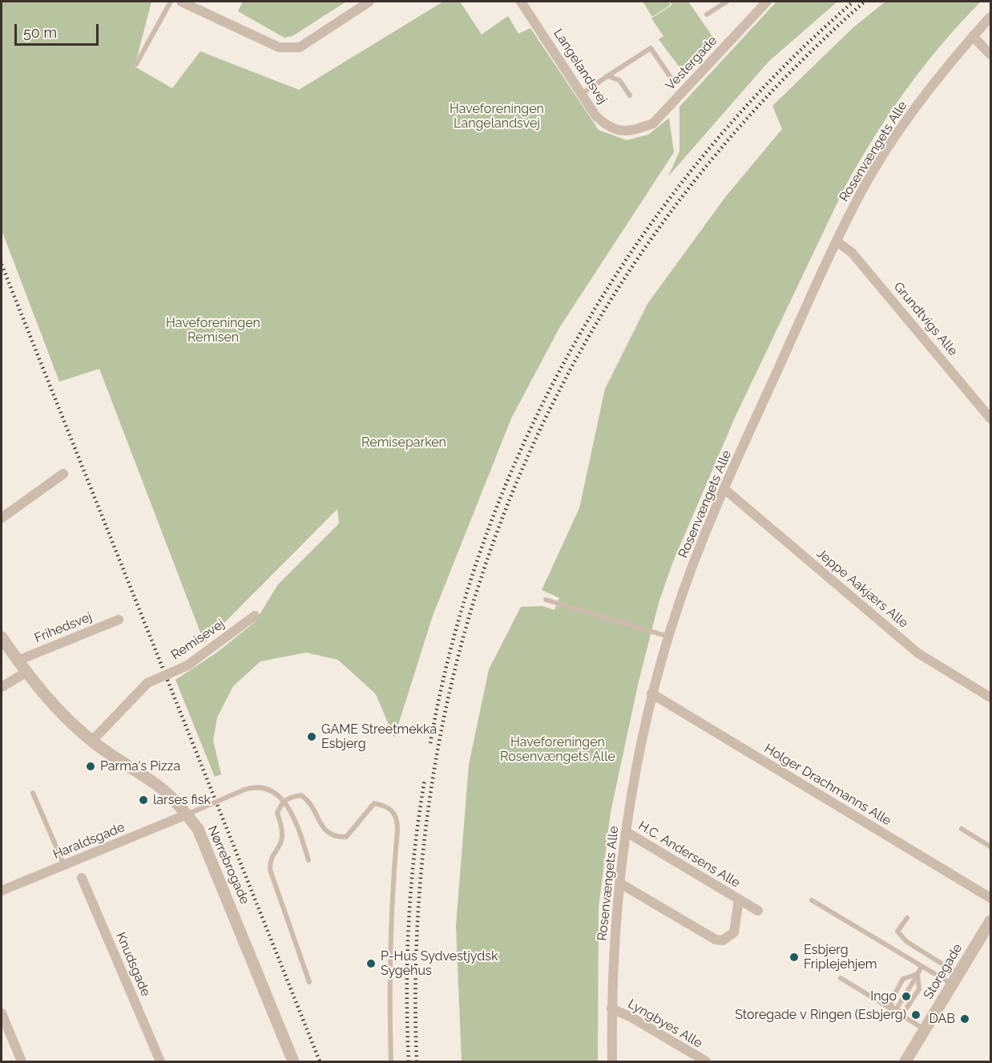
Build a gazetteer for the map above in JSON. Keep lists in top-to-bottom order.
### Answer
{
  "streets": {
    "street": [
      "Vestergade",
      "Langelandsvej",
      "Rosenvængets Alle",
      "Grundtvigs Alle",
      "Jeppe Aakjærs Alle",
      "Frihedsvej",
      "Remisevej",
      "Holger Drachmanns Alle",
      "Haraldsgade",
      "H.C. Andersens Alle",
      "Nørrebrogade",
      "Knudsgade",
      "Storegade",
      "Lyngbyes Alle"
    ]
  },
  "crossings": [
    ["Vestergade", "Langelandsvej"],
    ["Rosenvængets Alle", "Grundtvigs Alle"],
    ["Rosenvængets Alle", "Jeppe Aakjærs Alle"],
    ["Rosenvængets Alle", "Holger Drachmanns Alle"],
    ["Rosenvængets Alle", "H.C. Andersens Alle"],
    ["Rosenvængets Alle", "Lyngbyes Alle"],
    ["Frihedsvej", "Nørrebrogade"],
    ["Remisevej", "Nørrebrogade"],
    ["Haraldsgade", "Nørrebrogade"]
  ],
  "parks": [
    "Haveforeningen Langelandsvej",
    "Haveforeningen Remisen",
    "Remiseparken",
    "Haveforeningen Rosenvængets Alle"
  ],
  "places": [
    "GAME Streetmekka Esbjerg",
    "Parma's Pizza",
    "larses fisk",
    "Esbjerg Friplejehjem",
    "P-Hus Sydvestjydsk Sygehus",
    "Ingo",
    "Storegade v Ringen (Esbjerg)",
    "DAB"
  ],
  "scale_bar": "50 m"
}
